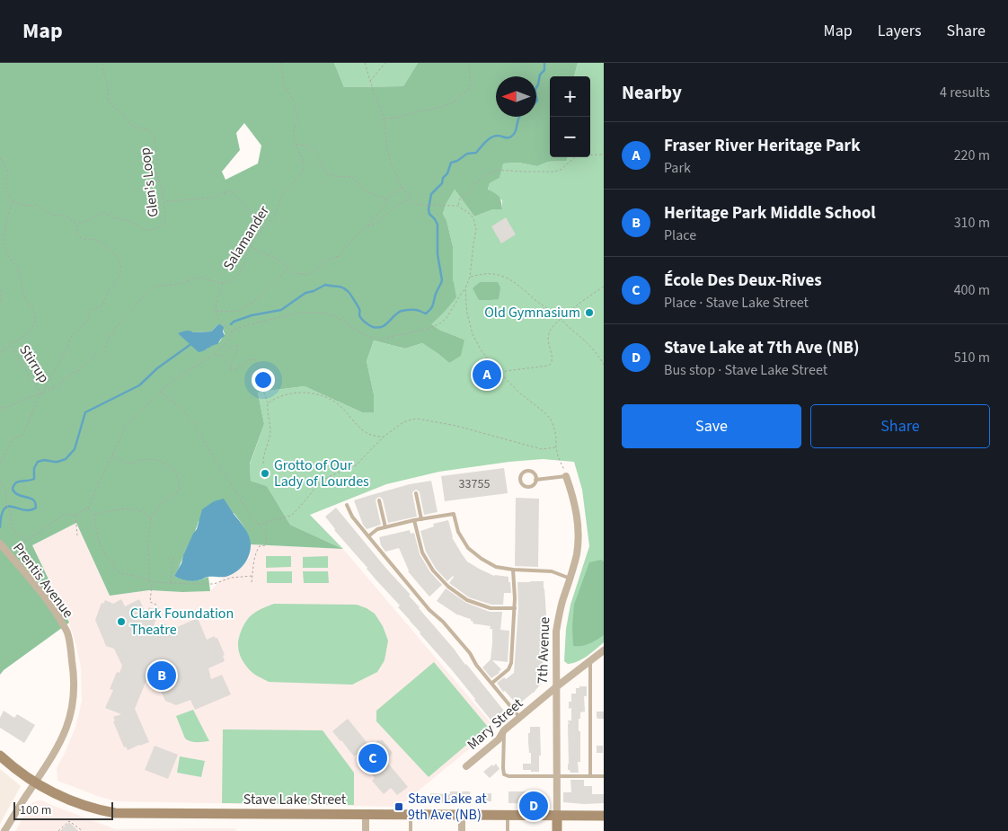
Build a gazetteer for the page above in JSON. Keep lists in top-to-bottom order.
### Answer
{
  "streets": {
    "main road": ["7th Avenue", "Stave Lake Street"],
    "street": ["Prentis Avenue", "Mary Street"],
    "path": ["Glen's Loop", "Salamander", "Stirrup"]
  },
  "crossings": [
    ["Salamander", "Stirrup"],
    ["Prentis Avenue", "Stave Lake Street"],
    ["7th Avenue", "Mary Street"],
    ["7th Avenue", "Stave Lake Street"]
  ],
  "places": {
    "other": ["Old Gymnasium", "Grotto of Our Lady of Lourdes", "Clark Foundation Theatre"],
    "transit": ["Stave Lake at 9th Ave (NB)"]
  },
  "house_numbers": ["33755"],
  "scale_bar": "100 m",
  "north": "left",
  "page": {
    "header": "Map",
    "nav": ["Map", "Layers", "Share"],
    "heading": ["Nearby", "4 results"],
    "map_buttons": ["+", "−"],
    "list": [
      {
        "mark": "A",
        "name": "Fraser River Heritage Park",
        "note": "Park",
        "value": "220 m"
      },
      {
        "mark": "B",
        "name": "Heritage Park Middle School",
        "note": "Place",
        "value": "310 m"
      },
      {
        "mark": "C",
        "name": "École Des Deux-Rives",
        "note": "Place · Stave Lake Street",
        "value": "400 m"
      },
      {
        "mark": "D",
        "name": "Stave Lake at 7th Ave (NB)",
        "note": "Bus stop · Stave Lake Street",
        "value": "510 m"
      }
    ],
    "pins": [
      "A",
      "B",
      "C",
      "D"
    ],
    "buttons": ["Save", "Share"],
    "scale": "100 m"
  }
}
